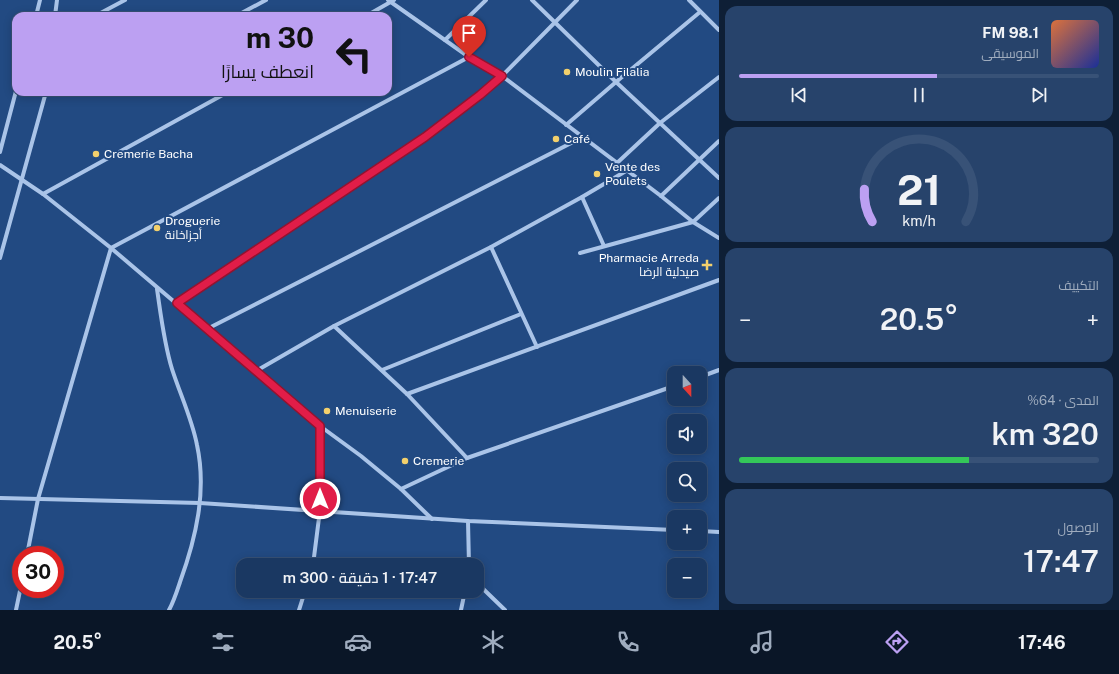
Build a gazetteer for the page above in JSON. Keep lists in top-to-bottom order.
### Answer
{
  "places": {
    "other": [
      "Moulin Filalia",
      "Café",
      "Cremerie Bacha",
      "Vente des Poulets",
      "Droguerie أجزاخانة",
      "Menuiserie",
      "Cremerie"
    ],
    "health": ["Pharmacie Arreda صيدلية الرضا"]
  },
  "north": "bottom",
  "page": {
    "turn": ["30 m", "انعطف يسارًا"],
    "song": ["98.1 FM", "الموسيقى"],
    "tile": [
      "التكييف",
      ["المدى · 64%", "320 km"],
      ["الوصول", "17:47"]
    ],
    "heat": ["−", "20.5°", "+"],
    "map_buttons": ["+", "−"],
    "limit": "30",
    "trip": "17:47 · 1 دقيقة · 300 m",
    "tabs": ["17:46", "20.5°"],
    "gauge": ["21", "km/h"]
  }
}
